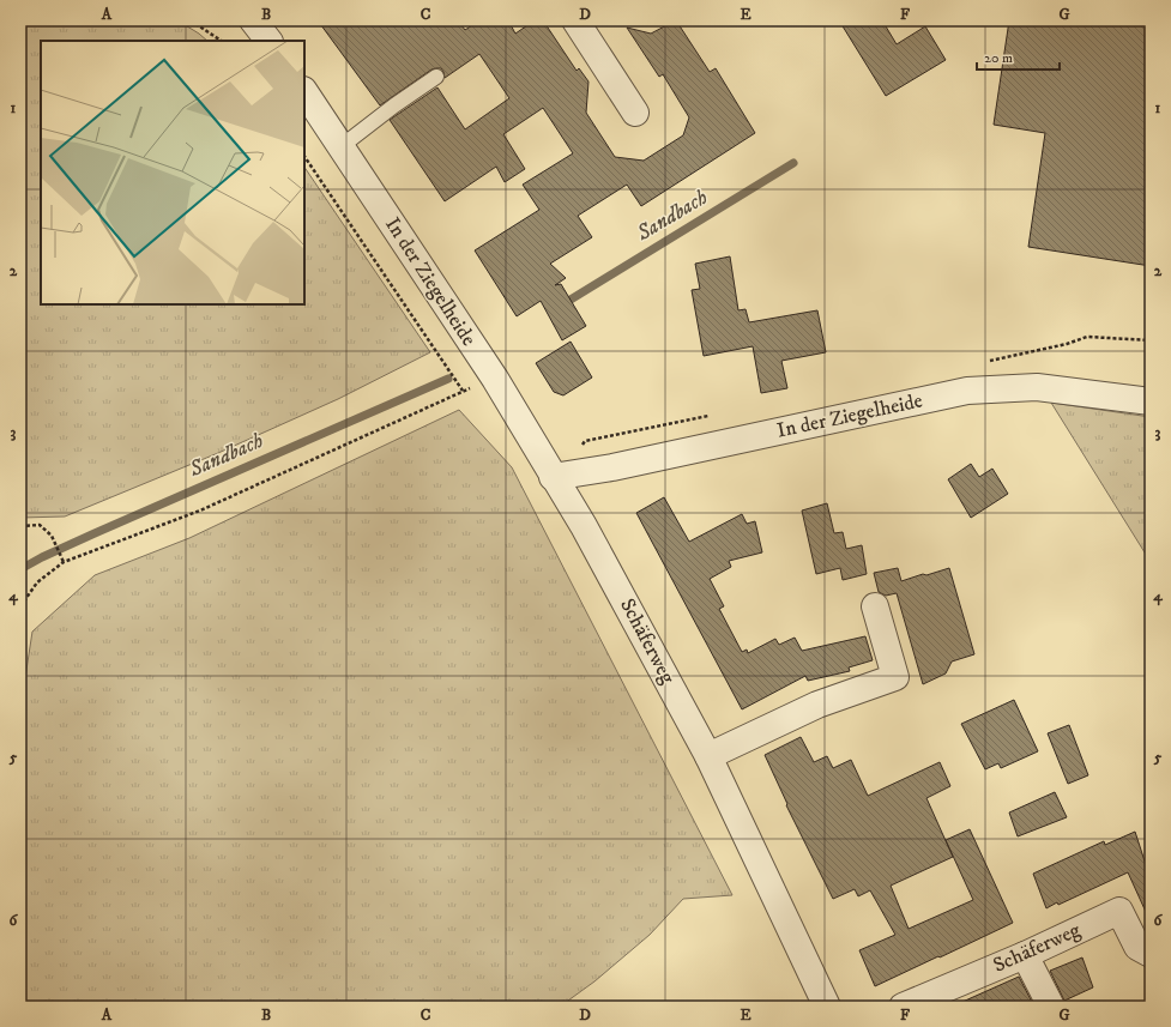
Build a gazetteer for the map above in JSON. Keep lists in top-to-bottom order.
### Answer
{
  "streets": {
    "street": ["In der Ziegelheide", "Schäferweg"]
  },
  "crossings": [
    ["In der Ziegelheide", "Schäferweg"]
  ],
  "water": ["Sandbach"],
  "scale_bar": "20 m",
  "grid": {
    "columns": [
      "A",
      "B",
      "C",
      "D",
      "E",
      "F",
      "G"
    ],
    "rows": [
      "1",
      "2",
      "3",
      "4",
      "5",
      "6"
    ]
  }
}
